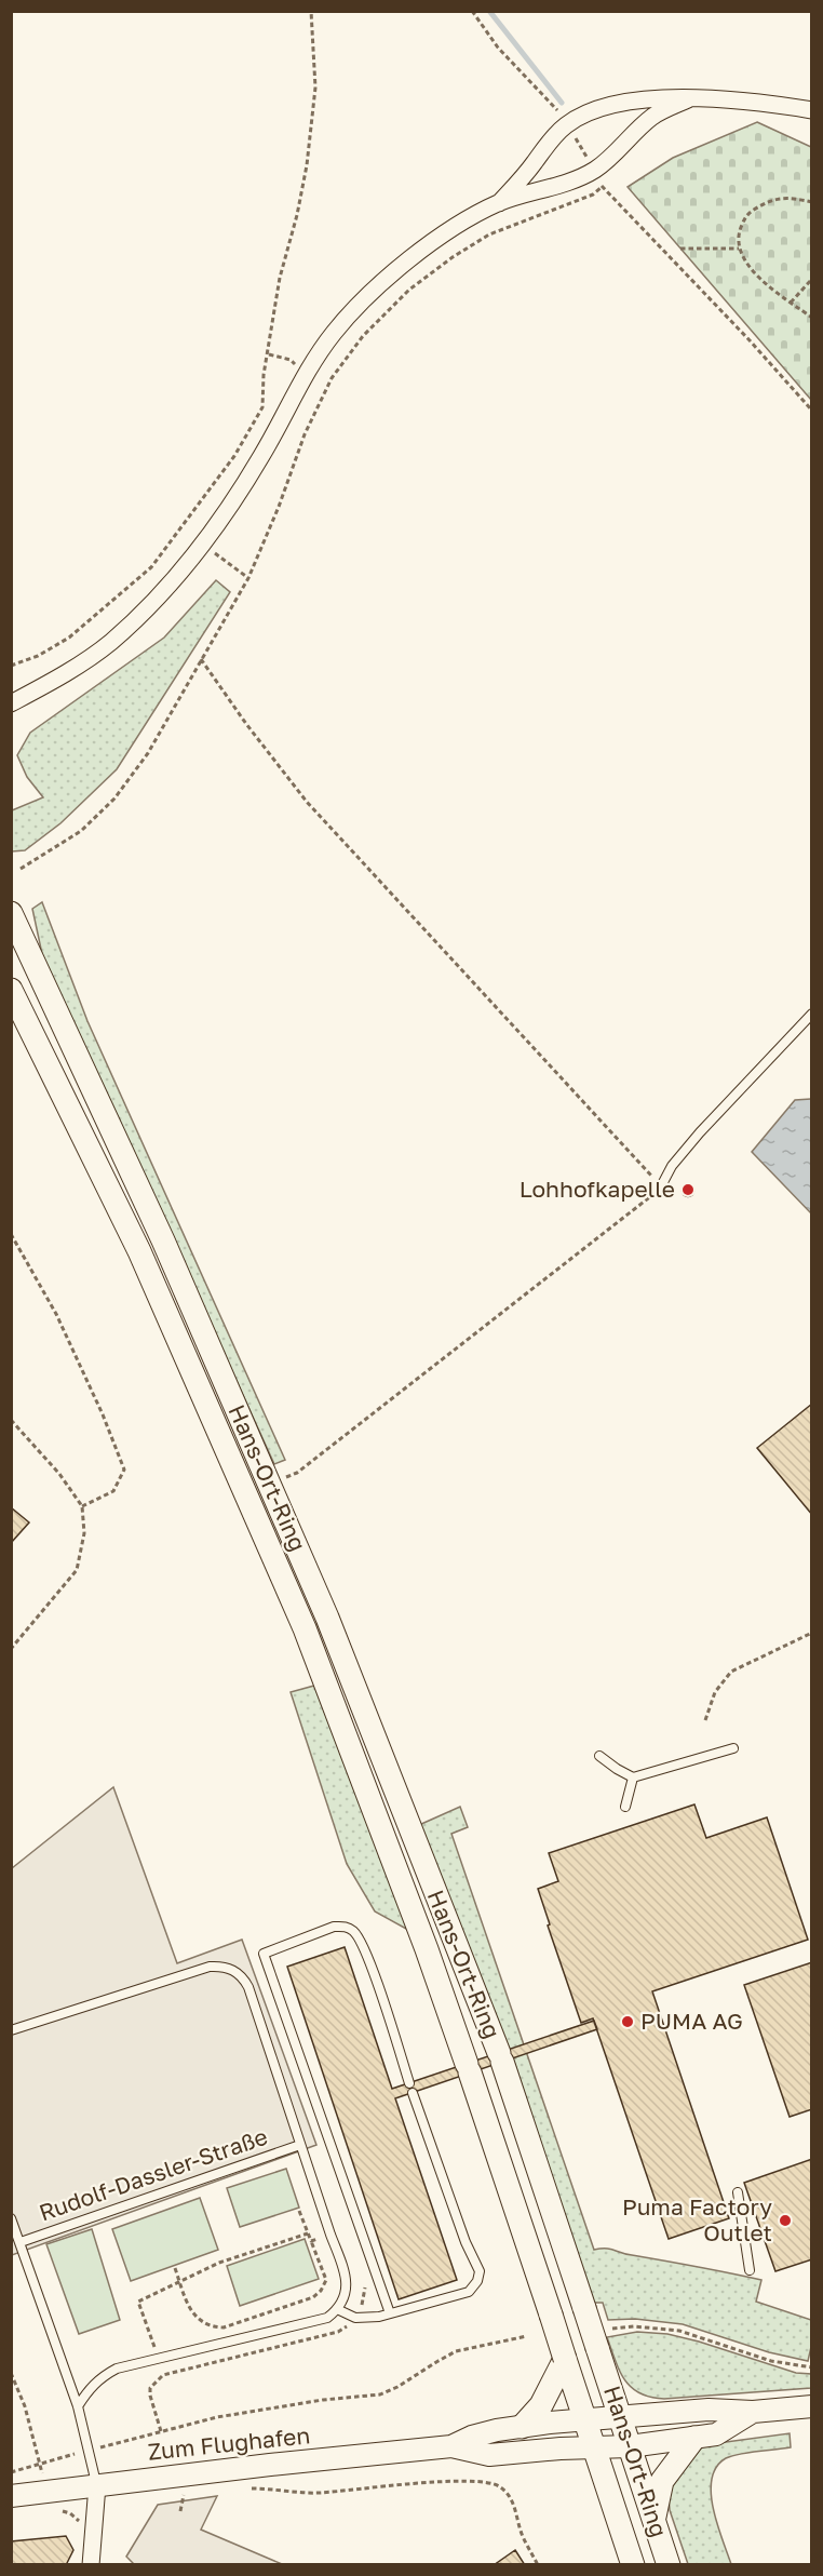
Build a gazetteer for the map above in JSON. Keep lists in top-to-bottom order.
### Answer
{
  "streets": {
    "main road": ["Hans-Ort-Ring"],
    "street": ["Zum Flughafen"],
    "lane": ["Rudolf-Dassler-Straße"]
  },
  "crossings": [
    ["Hans-Ort-Ring", "Zum Flughafen"],
    ["Rudolf-Dassler-Straße", "Zum Flughafen"]
  ],
  "places": ["Lohhofkapelle", "PUMA AG", "Puma Factory Outlet"]
}
